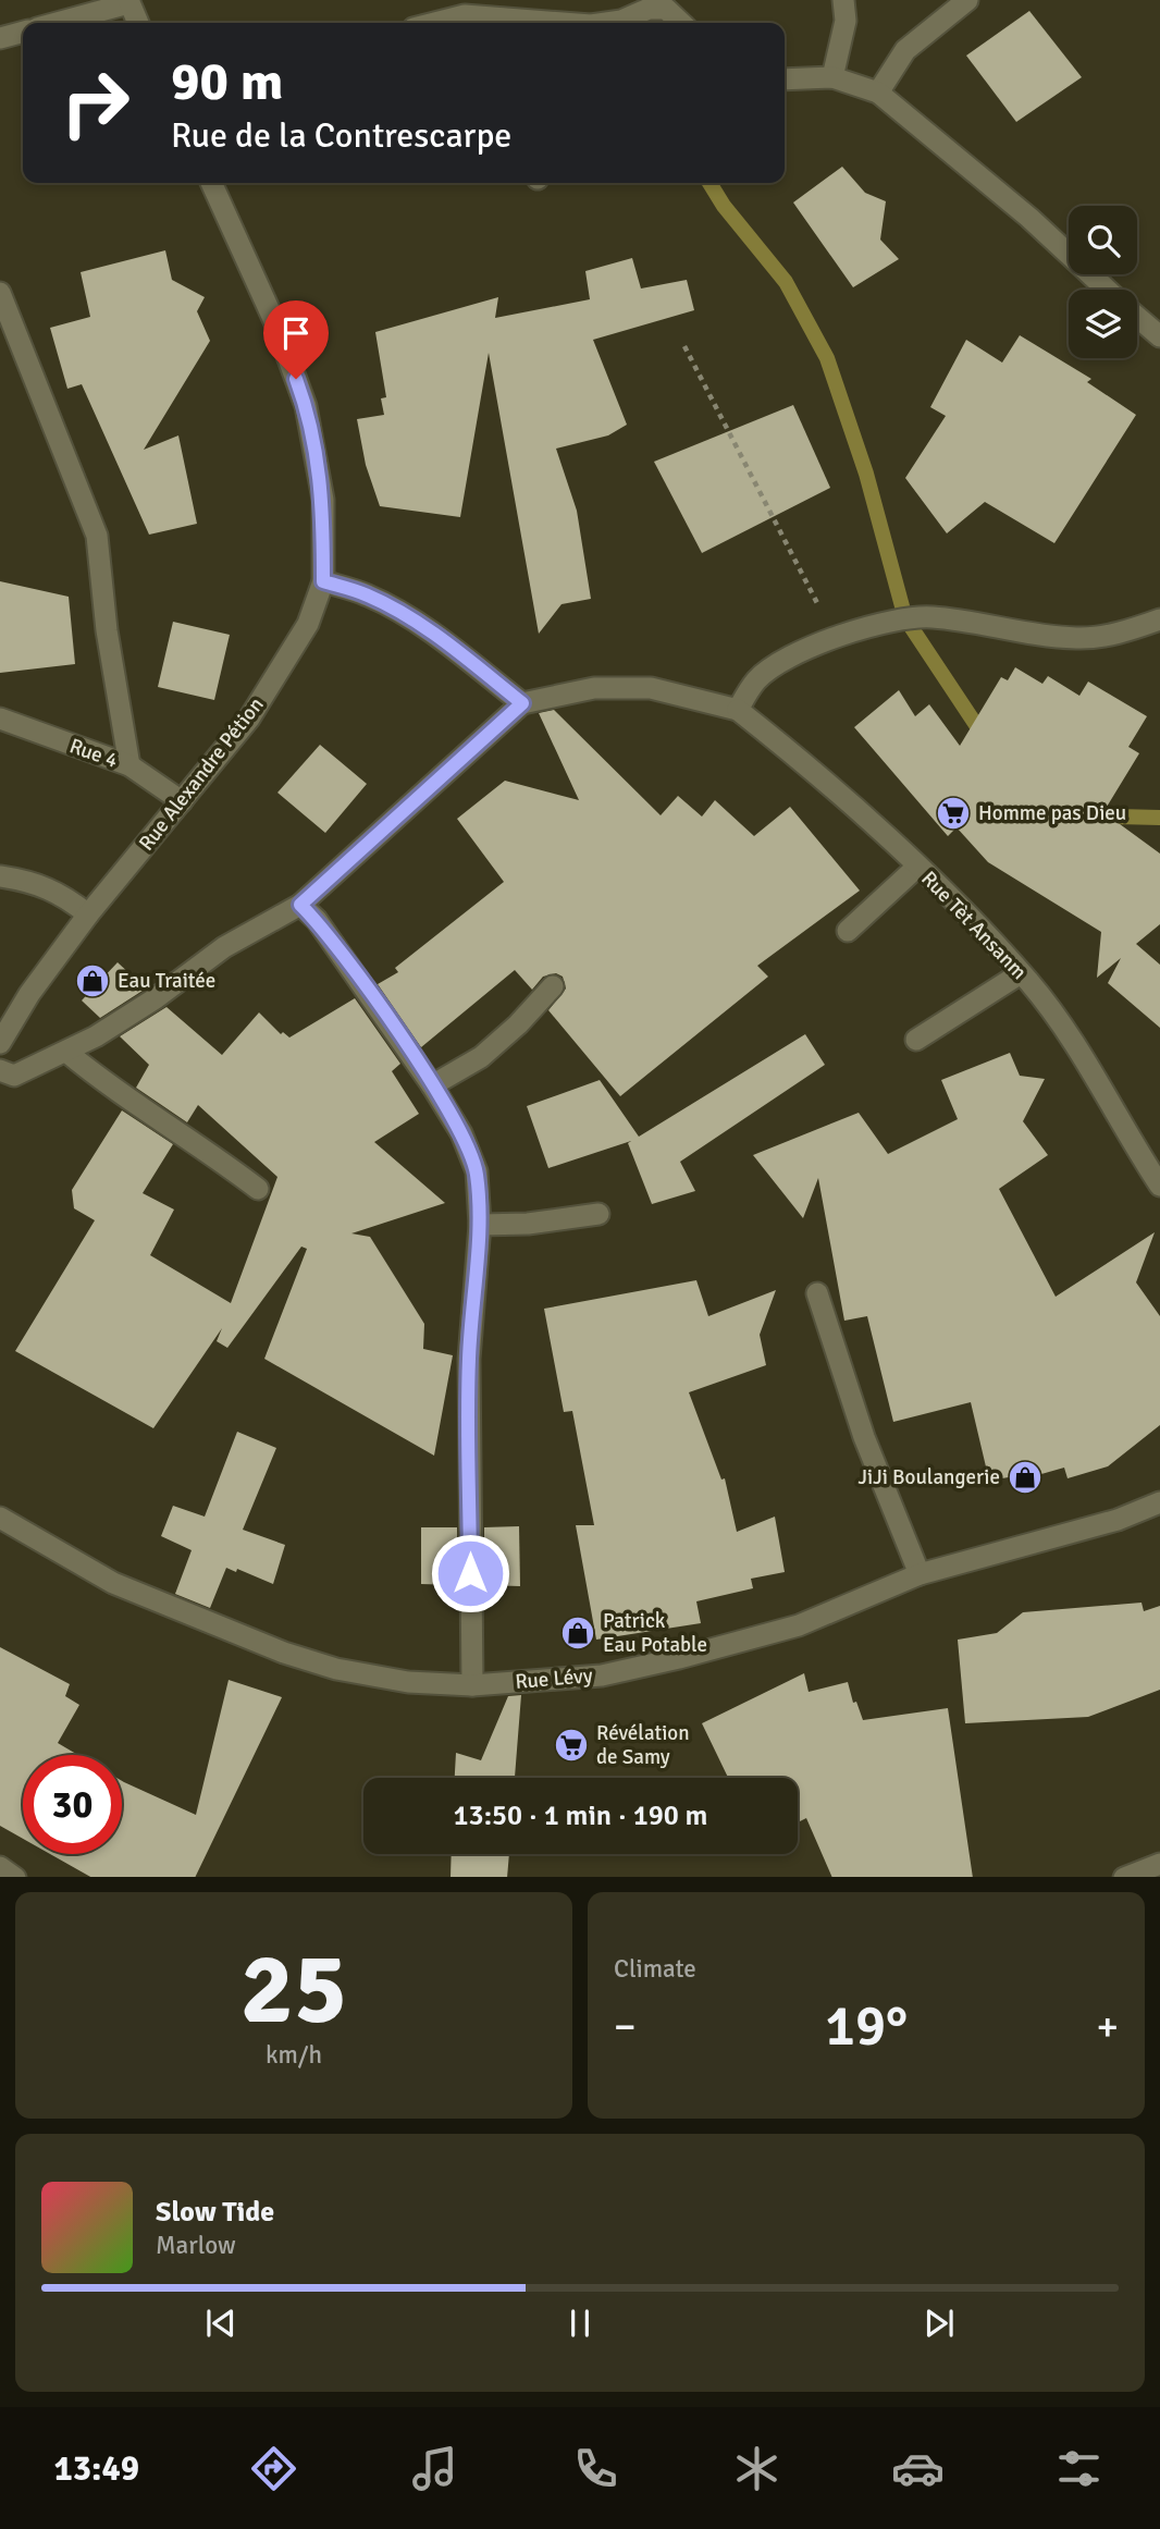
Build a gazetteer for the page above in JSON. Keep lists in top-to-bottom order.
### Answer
{
  "streets": {
    "street": [
      "Rue 4",
      "Rue Alexandre Pétion",
      "Rue Tèt Ansanm",
      "Rue Lévy"
    ]
  },
  "crossings": [
    ["Rue 4", "Rue Alexandre Pétion"]
  ],
  "places": {
    "supermarket": ["Homme pas Dieu", "Révélation de Samy"],
    "shop": ["Eau Traitée", "JiJi Boulangerie", "Patrick Eau Potable"]
  },
  "page": {
    "turn": ["90 m", "Rue de la Contrescarpe"],
    "limit": "30",
    "trip": "13:50 · 1 min · 190 m",
    "tile": [
      ["25", "km/h"],
      "Climate"
    ],
    "heat": ["−", "19°", "+"],
    "song": ["Slow Tide", "Marlow"],
    "tabs": "13:49"
  }
}
